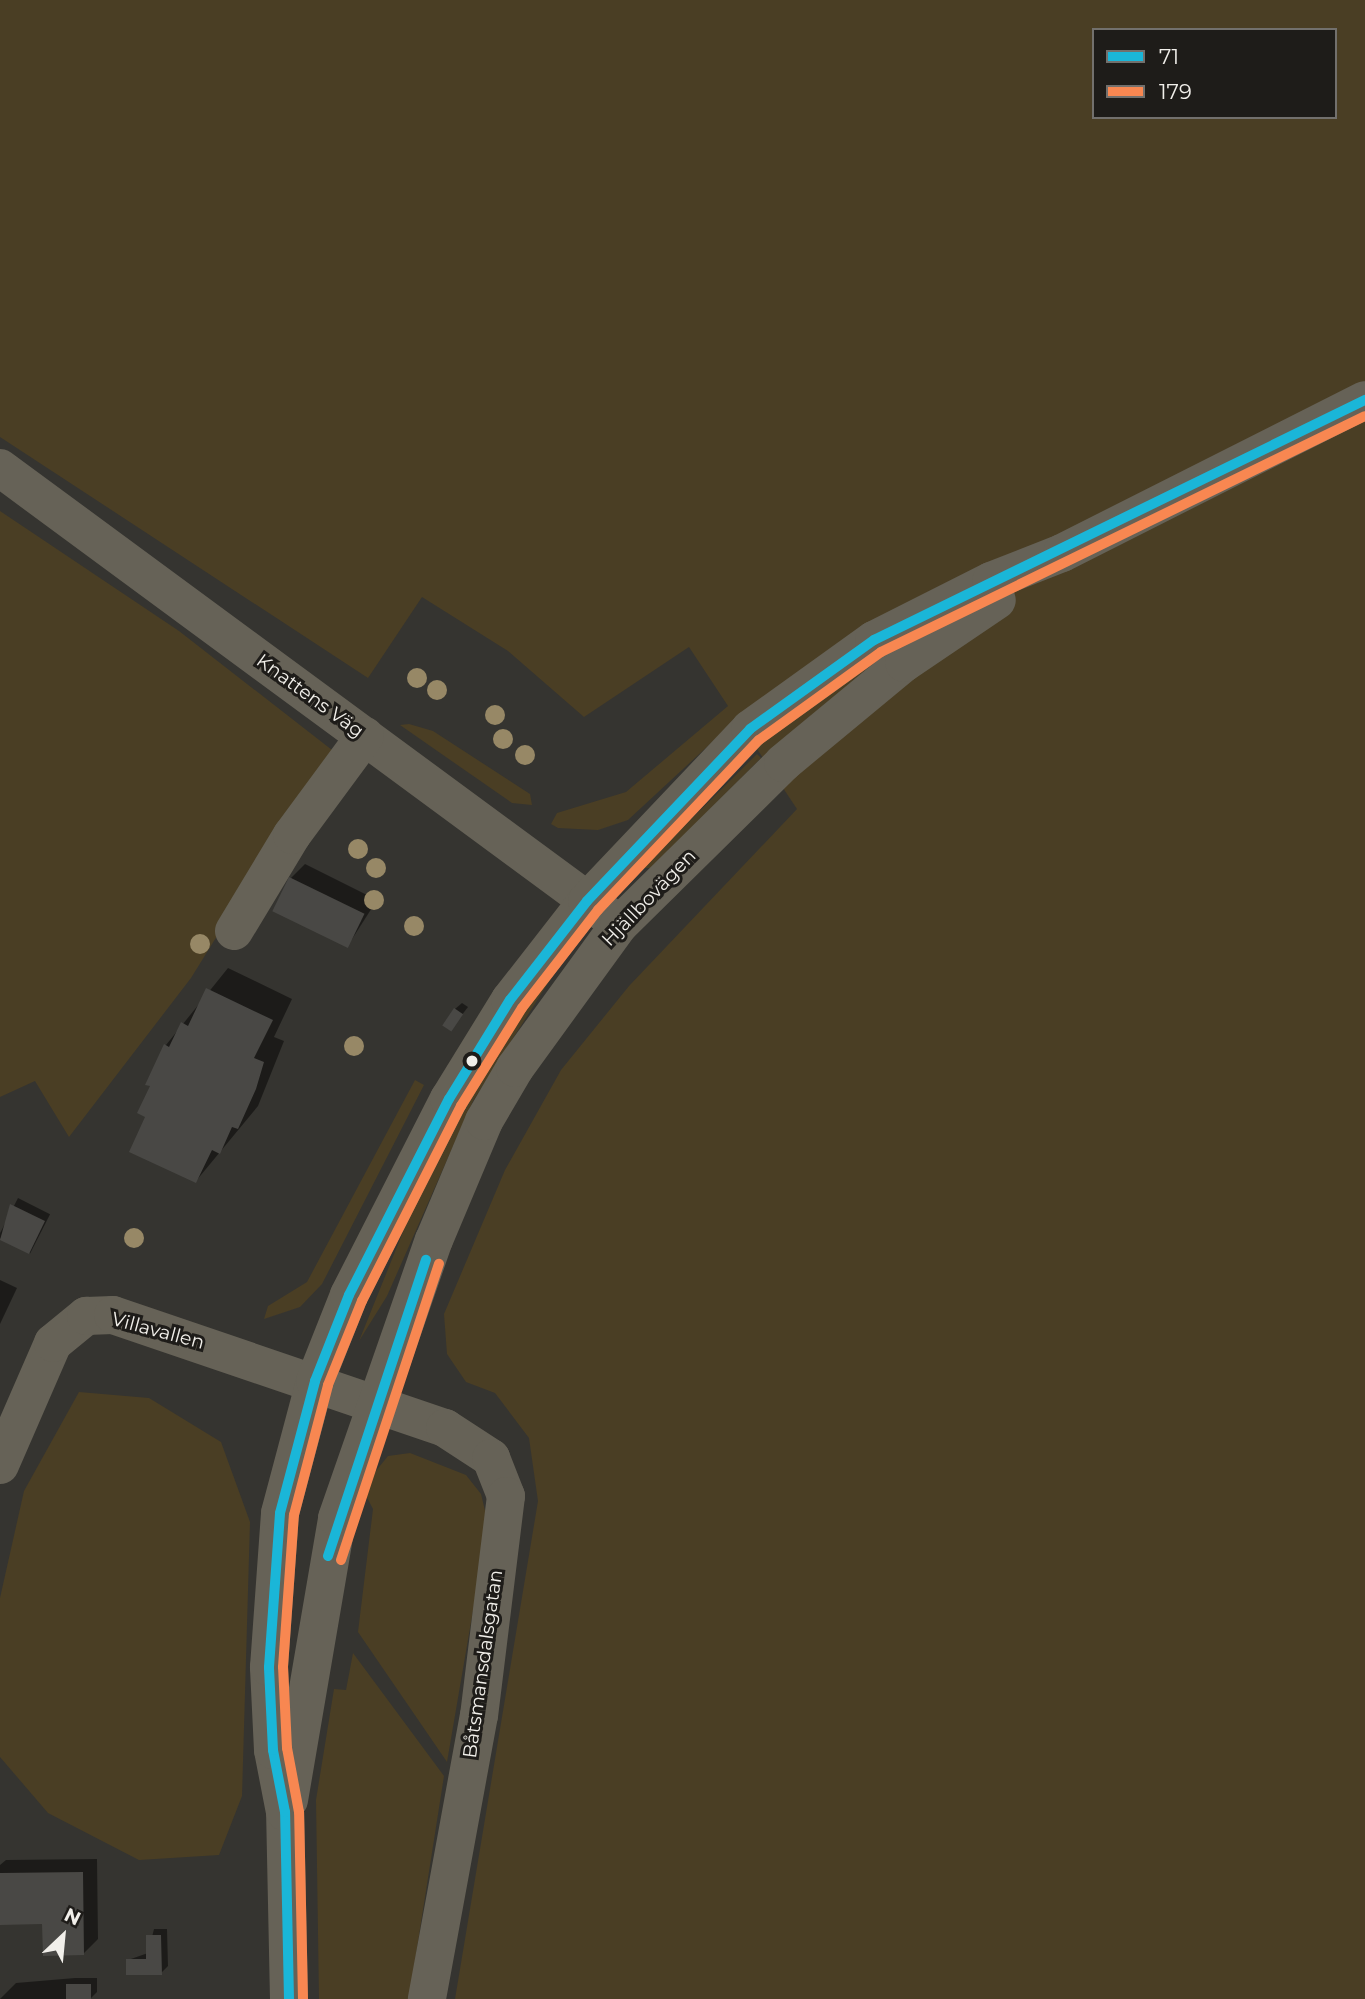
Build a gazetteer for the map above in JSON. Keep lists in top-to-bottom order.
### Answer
{
  "streets": {
    "street": [
      "Knattens Väg",
      "Hjällbovägen",
      "Villavallen",
      "Båtsmansdalsgatan"
    ]
  },
  "crossings": [
    ["Knattens Väg", "Hjällbovägen"],
    ["Hjällbovägen", "Villavallen"],
    ["Hjällbovägen", "Båtsmansdalsgatan"]
  ],
  "lines": ["transit line 71", "transit line 179"],
  "legend": ["71", "179"],
  "north": "top right"
}
